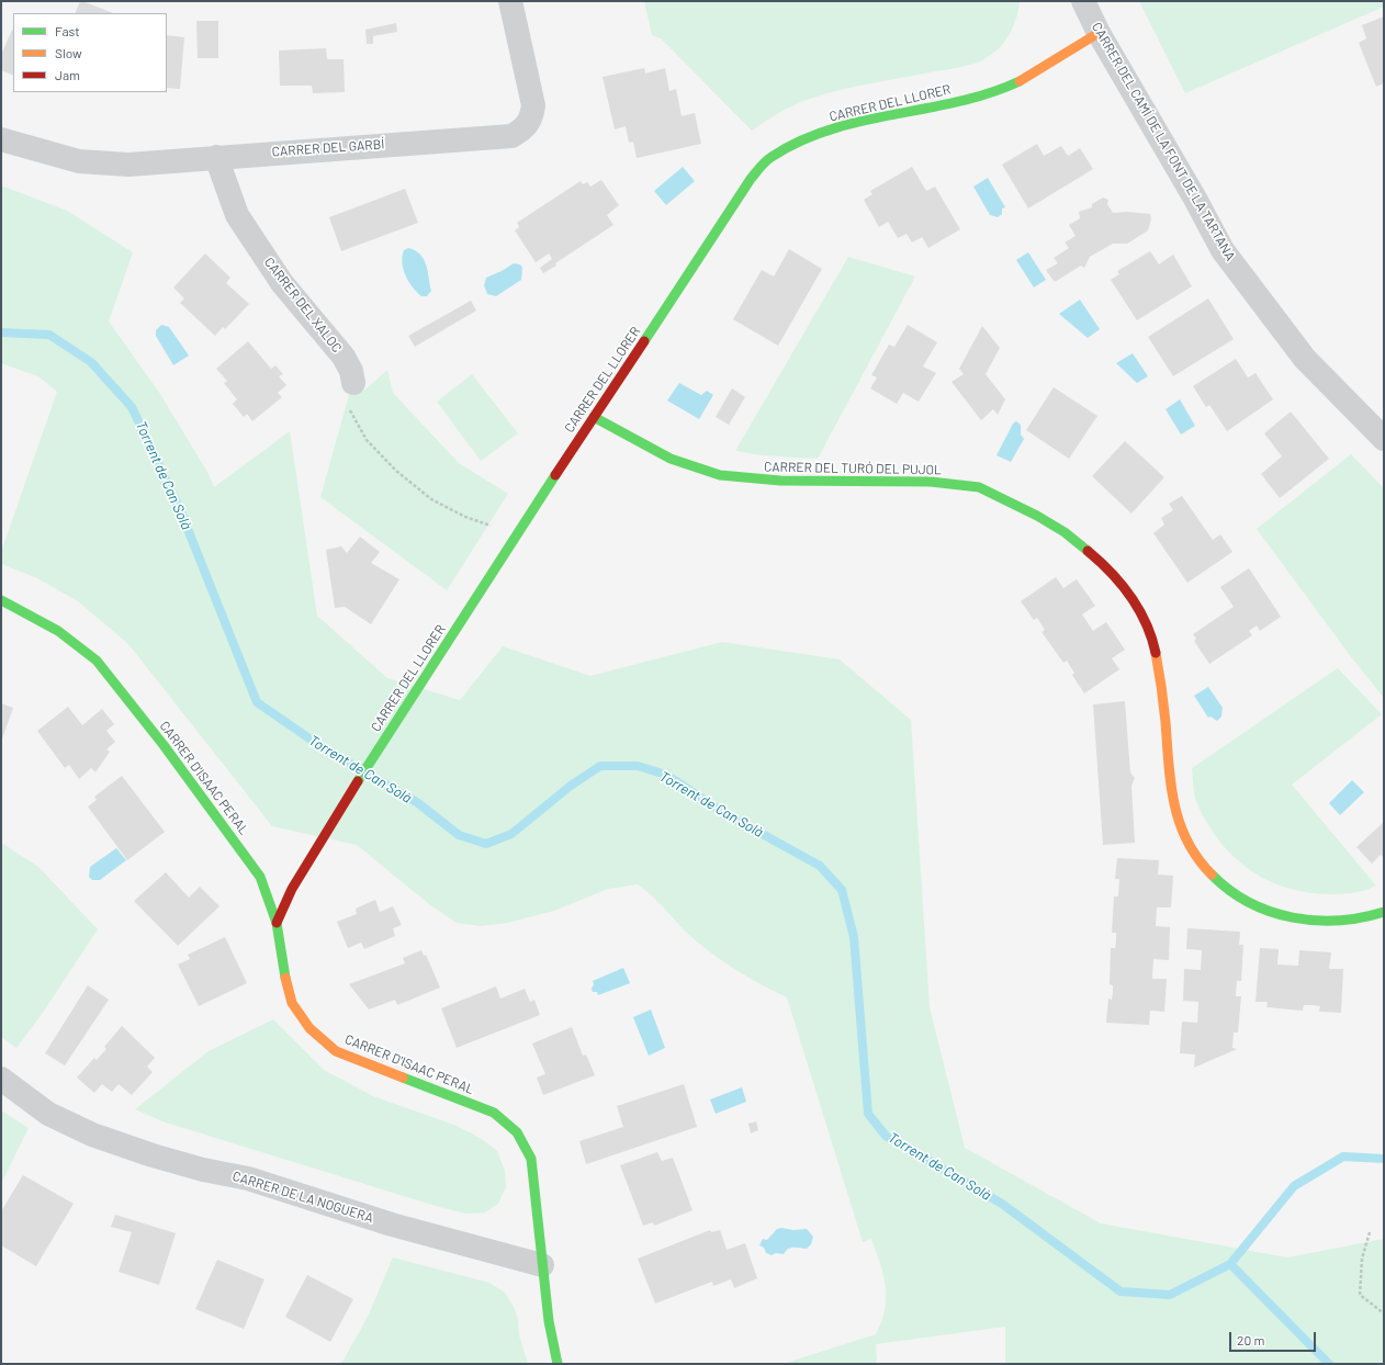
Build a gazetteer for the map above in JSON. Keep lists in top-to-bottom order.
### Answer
{
  "streets": {
    "street": [
      "CARRER DEL LLORER",
      "CARRER DEL CAMÍ DE LA FONT DE LA TARTANA",
      "CARRER DEL GARBÍ",
      "CARRER DEL XALOC",
      "CARRER DEL TURÓ DEL PUJOL",
      "CARRER D'ISAAC PERAL",
      "CARRER DE LA NOGUERA"
    ]
  },
  "crossings": [
    ["CARRER DEL LLORER", "CARRER DEL CAMÍ DE LA FONT DE LA TARTANA"],
    ["CARRER DEL LLORER", "CARRER DEL TURÓ DEL PUJOL"],
    ["CARRER DEL LLORER", "CARRER D'ISAAC PERAL"],
    ["CARRER DEL GARBÍ", "CARRER DEL XALOC"],
    ["CARRER D'ISAAC PERAL", "CARRER DE LA NOGUERA"]
  ],
  "water": ["Torrent de Can Solà"],
  "legend": ["Fast", "Slow", "Jam"],
  "scale_bar": "20 m"
}
